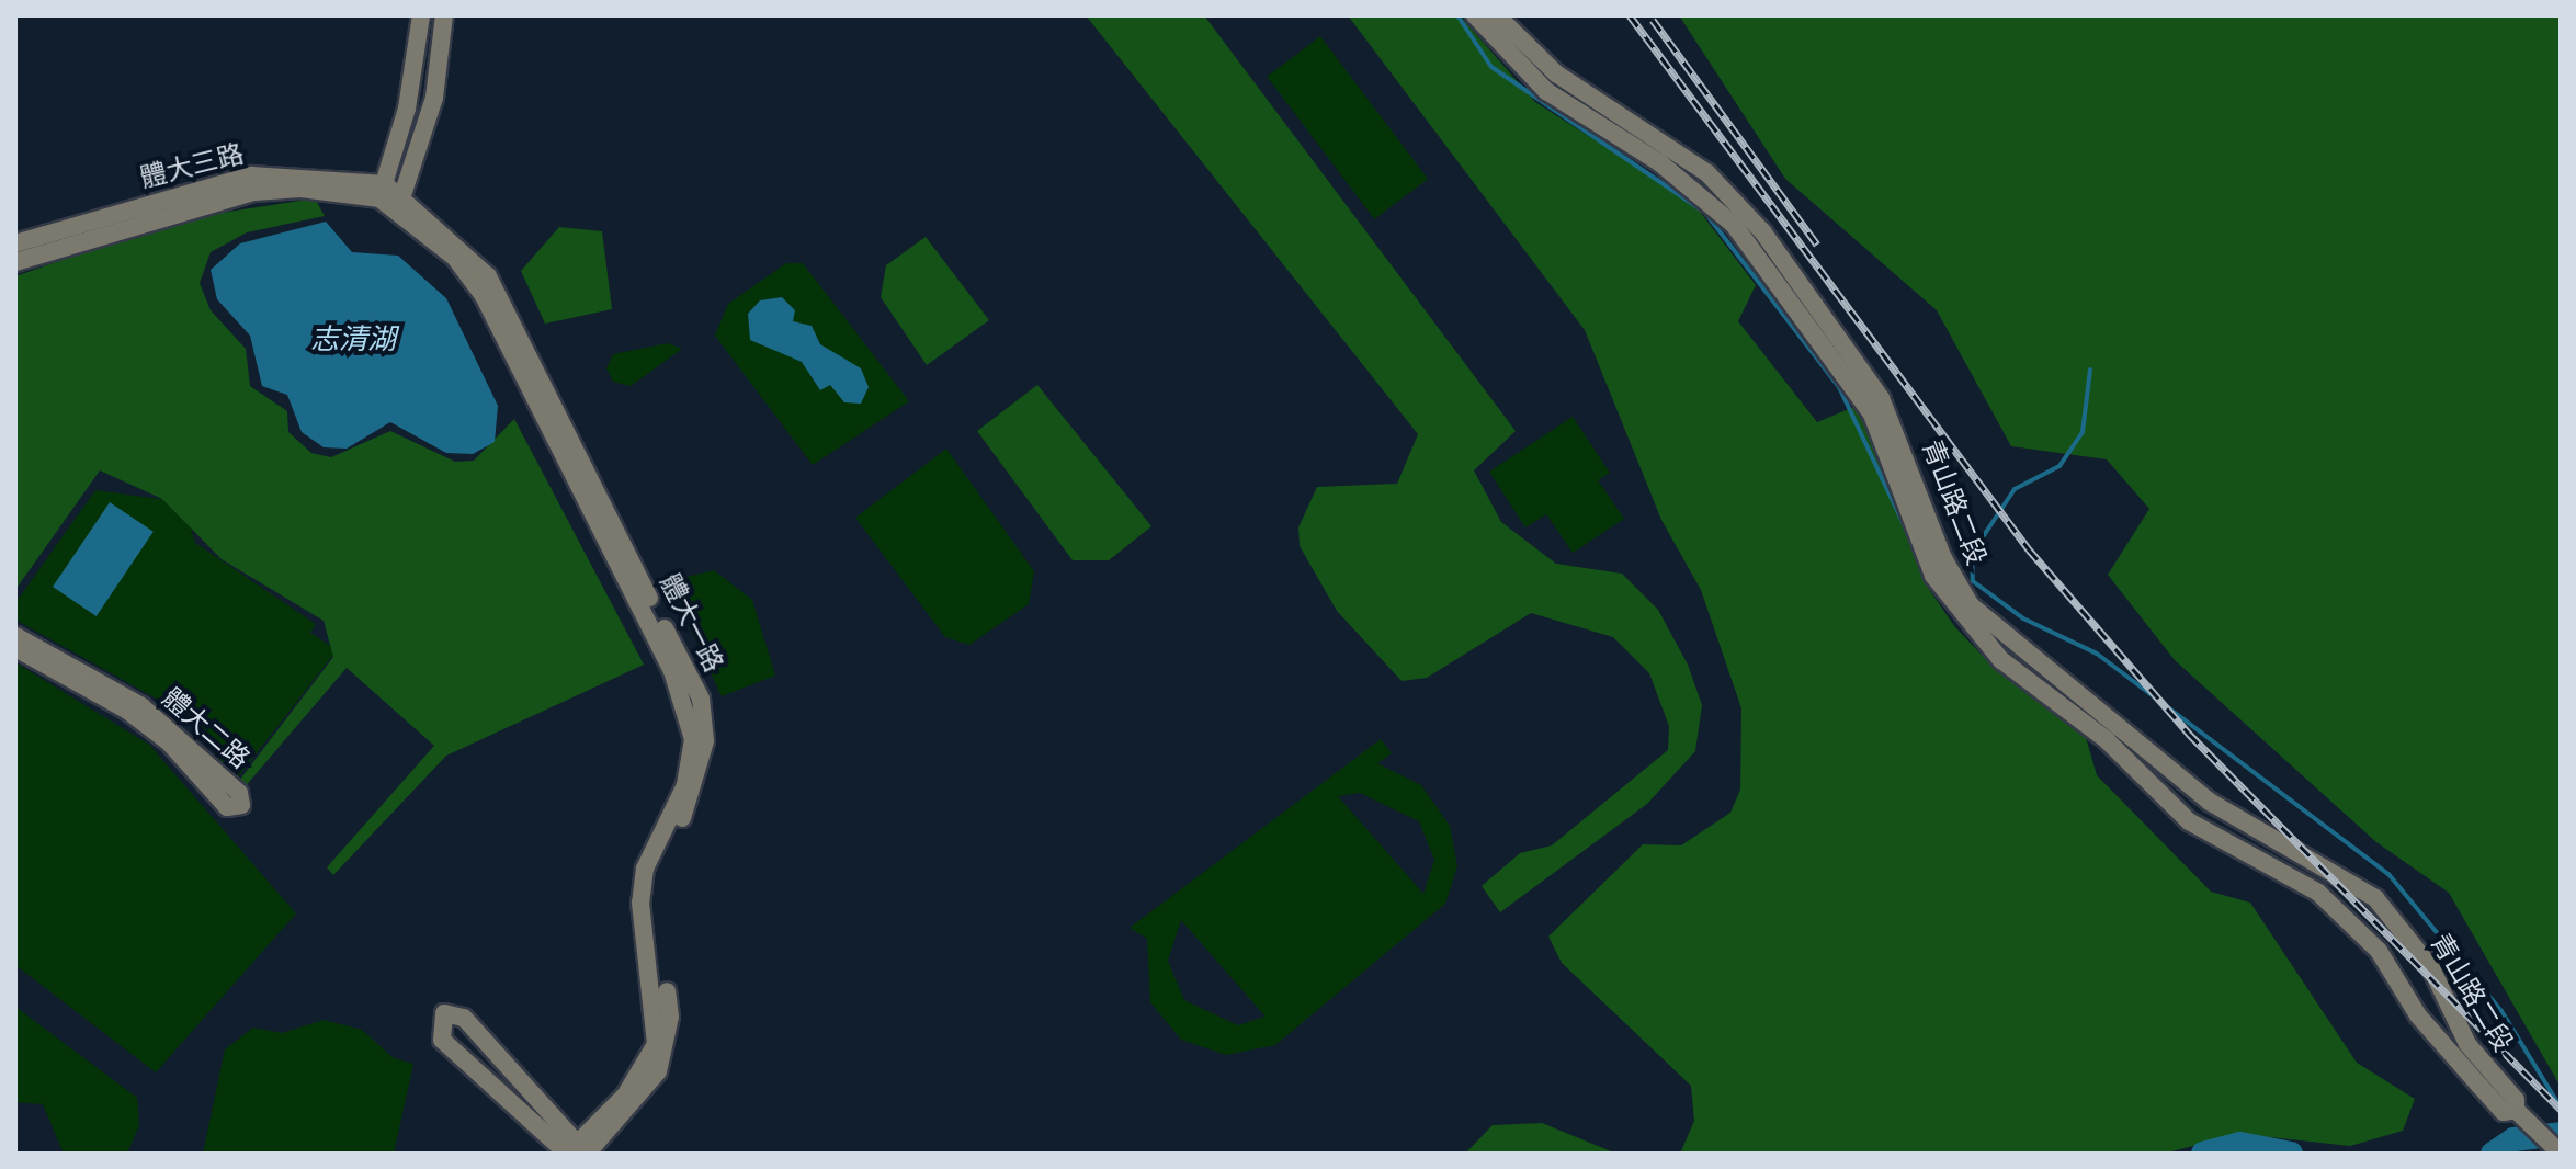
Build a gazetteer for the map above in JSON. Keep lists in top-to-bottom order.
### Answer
{
  "streets": {
    "street": [
      "體大三路",
      "青山路二段",
      "體大一路",
      "體大二路"
    ]
  },
  "crossings": [
    ["體大三路", "體大一路"]
  ],
  "water": ["志清湖"]
}
